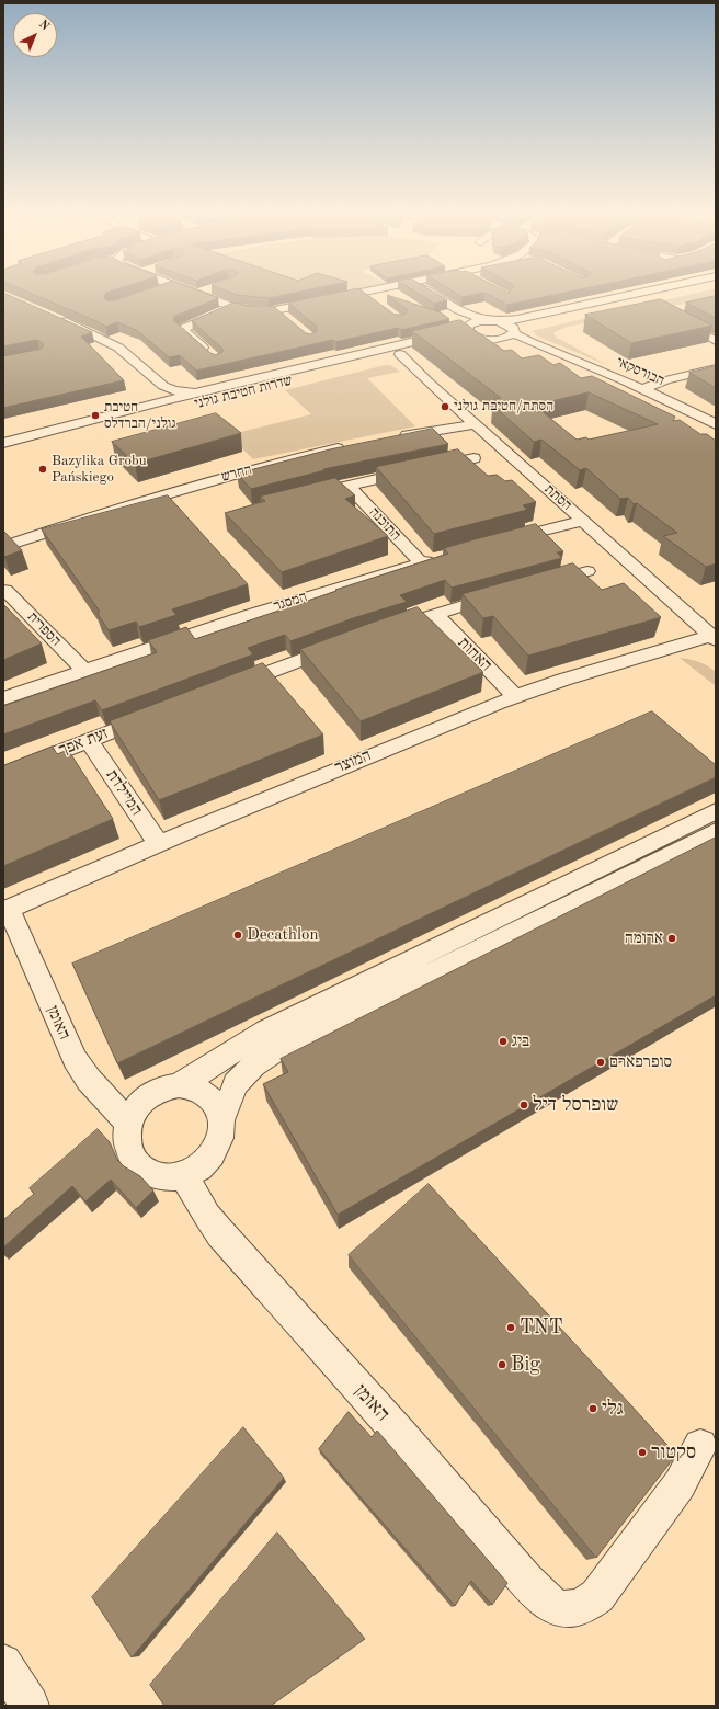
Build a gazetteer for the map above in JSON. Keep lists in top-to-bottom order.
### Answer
{
  "streets": {
    "street": [
      "הבורסקאי",
      "שדרות חטיבת גולני",
      "החרש",
      "הסתת",
      "התוכנה",
      "המסגר",
      "הספרית",
      "האחות",
      "זעת אפך",
      "המוצר",
      "המיילדת",
      "האומן"
    ]
  },
  "crossings": [
    ["הבורסקאי", "שדרות חטיבת גולני"],
    ["שדרות חטיבת גולני", "הסתת"],
    ["הסתת", "המוצר"],
    ["התוכנה", "המסגר"],
    ["המסגר", "הספרית"],
    ["האחות", "המוצר"],
    ["זעת אפך", "המיילדת"],
    ["המוצר", "המיילדת"],
    ["המוצר", "האומן"]
  ],
  "places": [
    "הסתת/חטיבת גולני",
    "חטיבת גולני/הברדלס",
    "Bazylika Grobu Pańskiego",
    "Decathlon",
    "ארומה",
    "ביג",
    "סופרפארם",
    "שופרסל דיל",
    "TNT",
    "Big",
    "גלי",
    "סקטור"
  ],
  "north": "top right"
}
